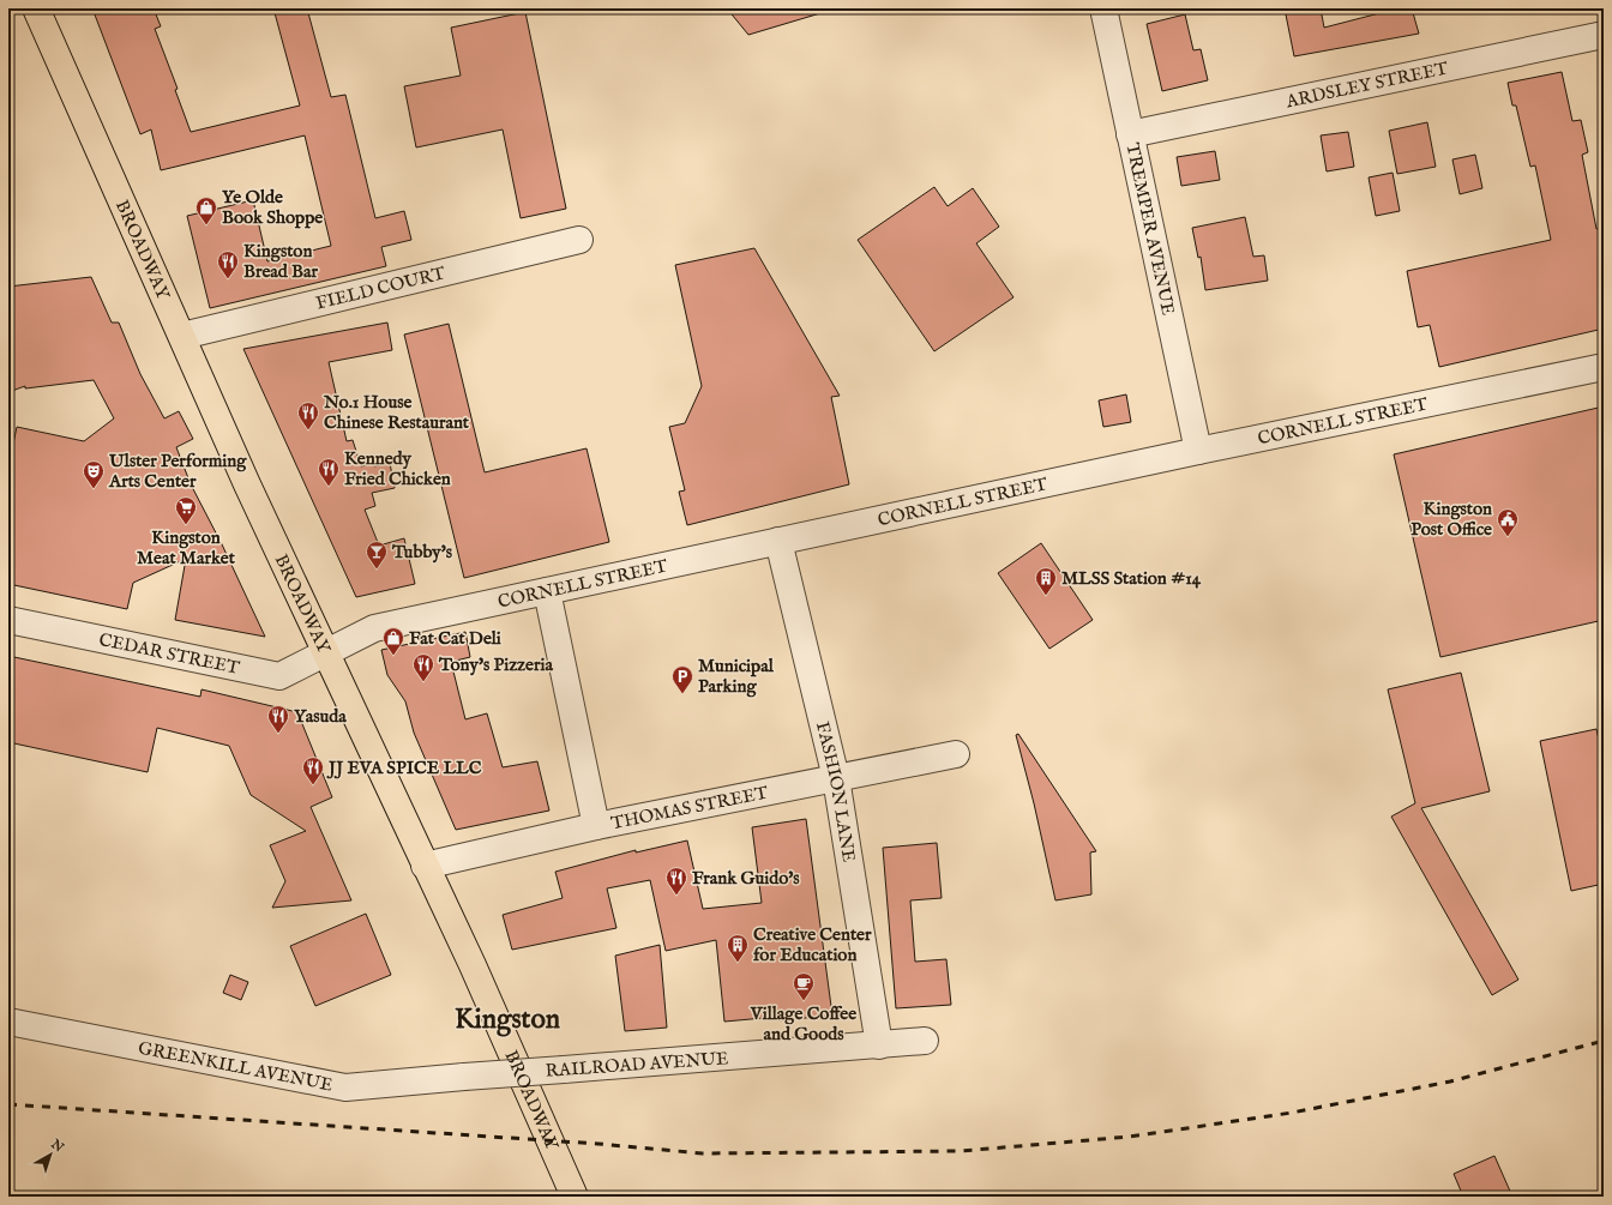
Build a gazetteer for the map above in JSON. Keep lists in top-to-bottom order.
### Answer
{
  "streets": {
    "highway": ["BROADWAY"],
    "street": [
      "ARDSLEY STREET",
      "TREMPER AVENUE",
      "FIELD COURT",
      "CORNELL STREET",
      "CEDAR STREET",
      "FASHION LANE",
      "THOMAS STREET",
      "RAILROAD AVENUE",
      "GREENKILL AVENUE"
    ]
  },
  "crossings": [
    ["ARDSLEY STREET", "TREMPER AVENUE"],
    ["TREMPER AVENUE", "CORNELL STREET"],
    ["BROADWAY", "FIELD COURT"],
    ["BROADWAY", "CORNELL STREET"],
    ["BROADWAY", "CEDAR STREET"],
    ["BROADWAY", "THOMAS STREET"],
    ["CORNELL STREET", "CEDAR STREET"],
    ["CORNELL STREET", "FASHION LANE"],
    ["FASHION LANE", "THOMAS STREET"],
    ["FASHION LANE", "RAILROAD AVENUE"],
    ["RAILROAD AVENUE", "GREENKILL AVENUE"]
  ],
  "districts": ["Kingston"],
  "places": {
    "shop": ["Ye Olde Book Shoppe", "Fat Cat Deli"],
    "restaurant": [
      "Kingston Bread Bar",
      "No.1 House Chinese Restaurant",
      "Kennedy Fried Chicken",
      "Tony's Pizzeria",
      "Yasuda",
      "JJ EVA SPICE LLC",
      "Frank Guido's"
    ],
    "theatre": ["Ulster Performing Arts Center"],
    "supermarket": ["Kingston Meat Market"],
    "public building": ["Kingston Post Office"],
    "bar": ["Tubby's"],
    "building": ["MLSS Station #14", "Creative Center for Education"],
    "parking": ["Municipal Parking"],
    "cafe": ["Village Coffee and Goods"]
  },
  "north": "top right"
}
